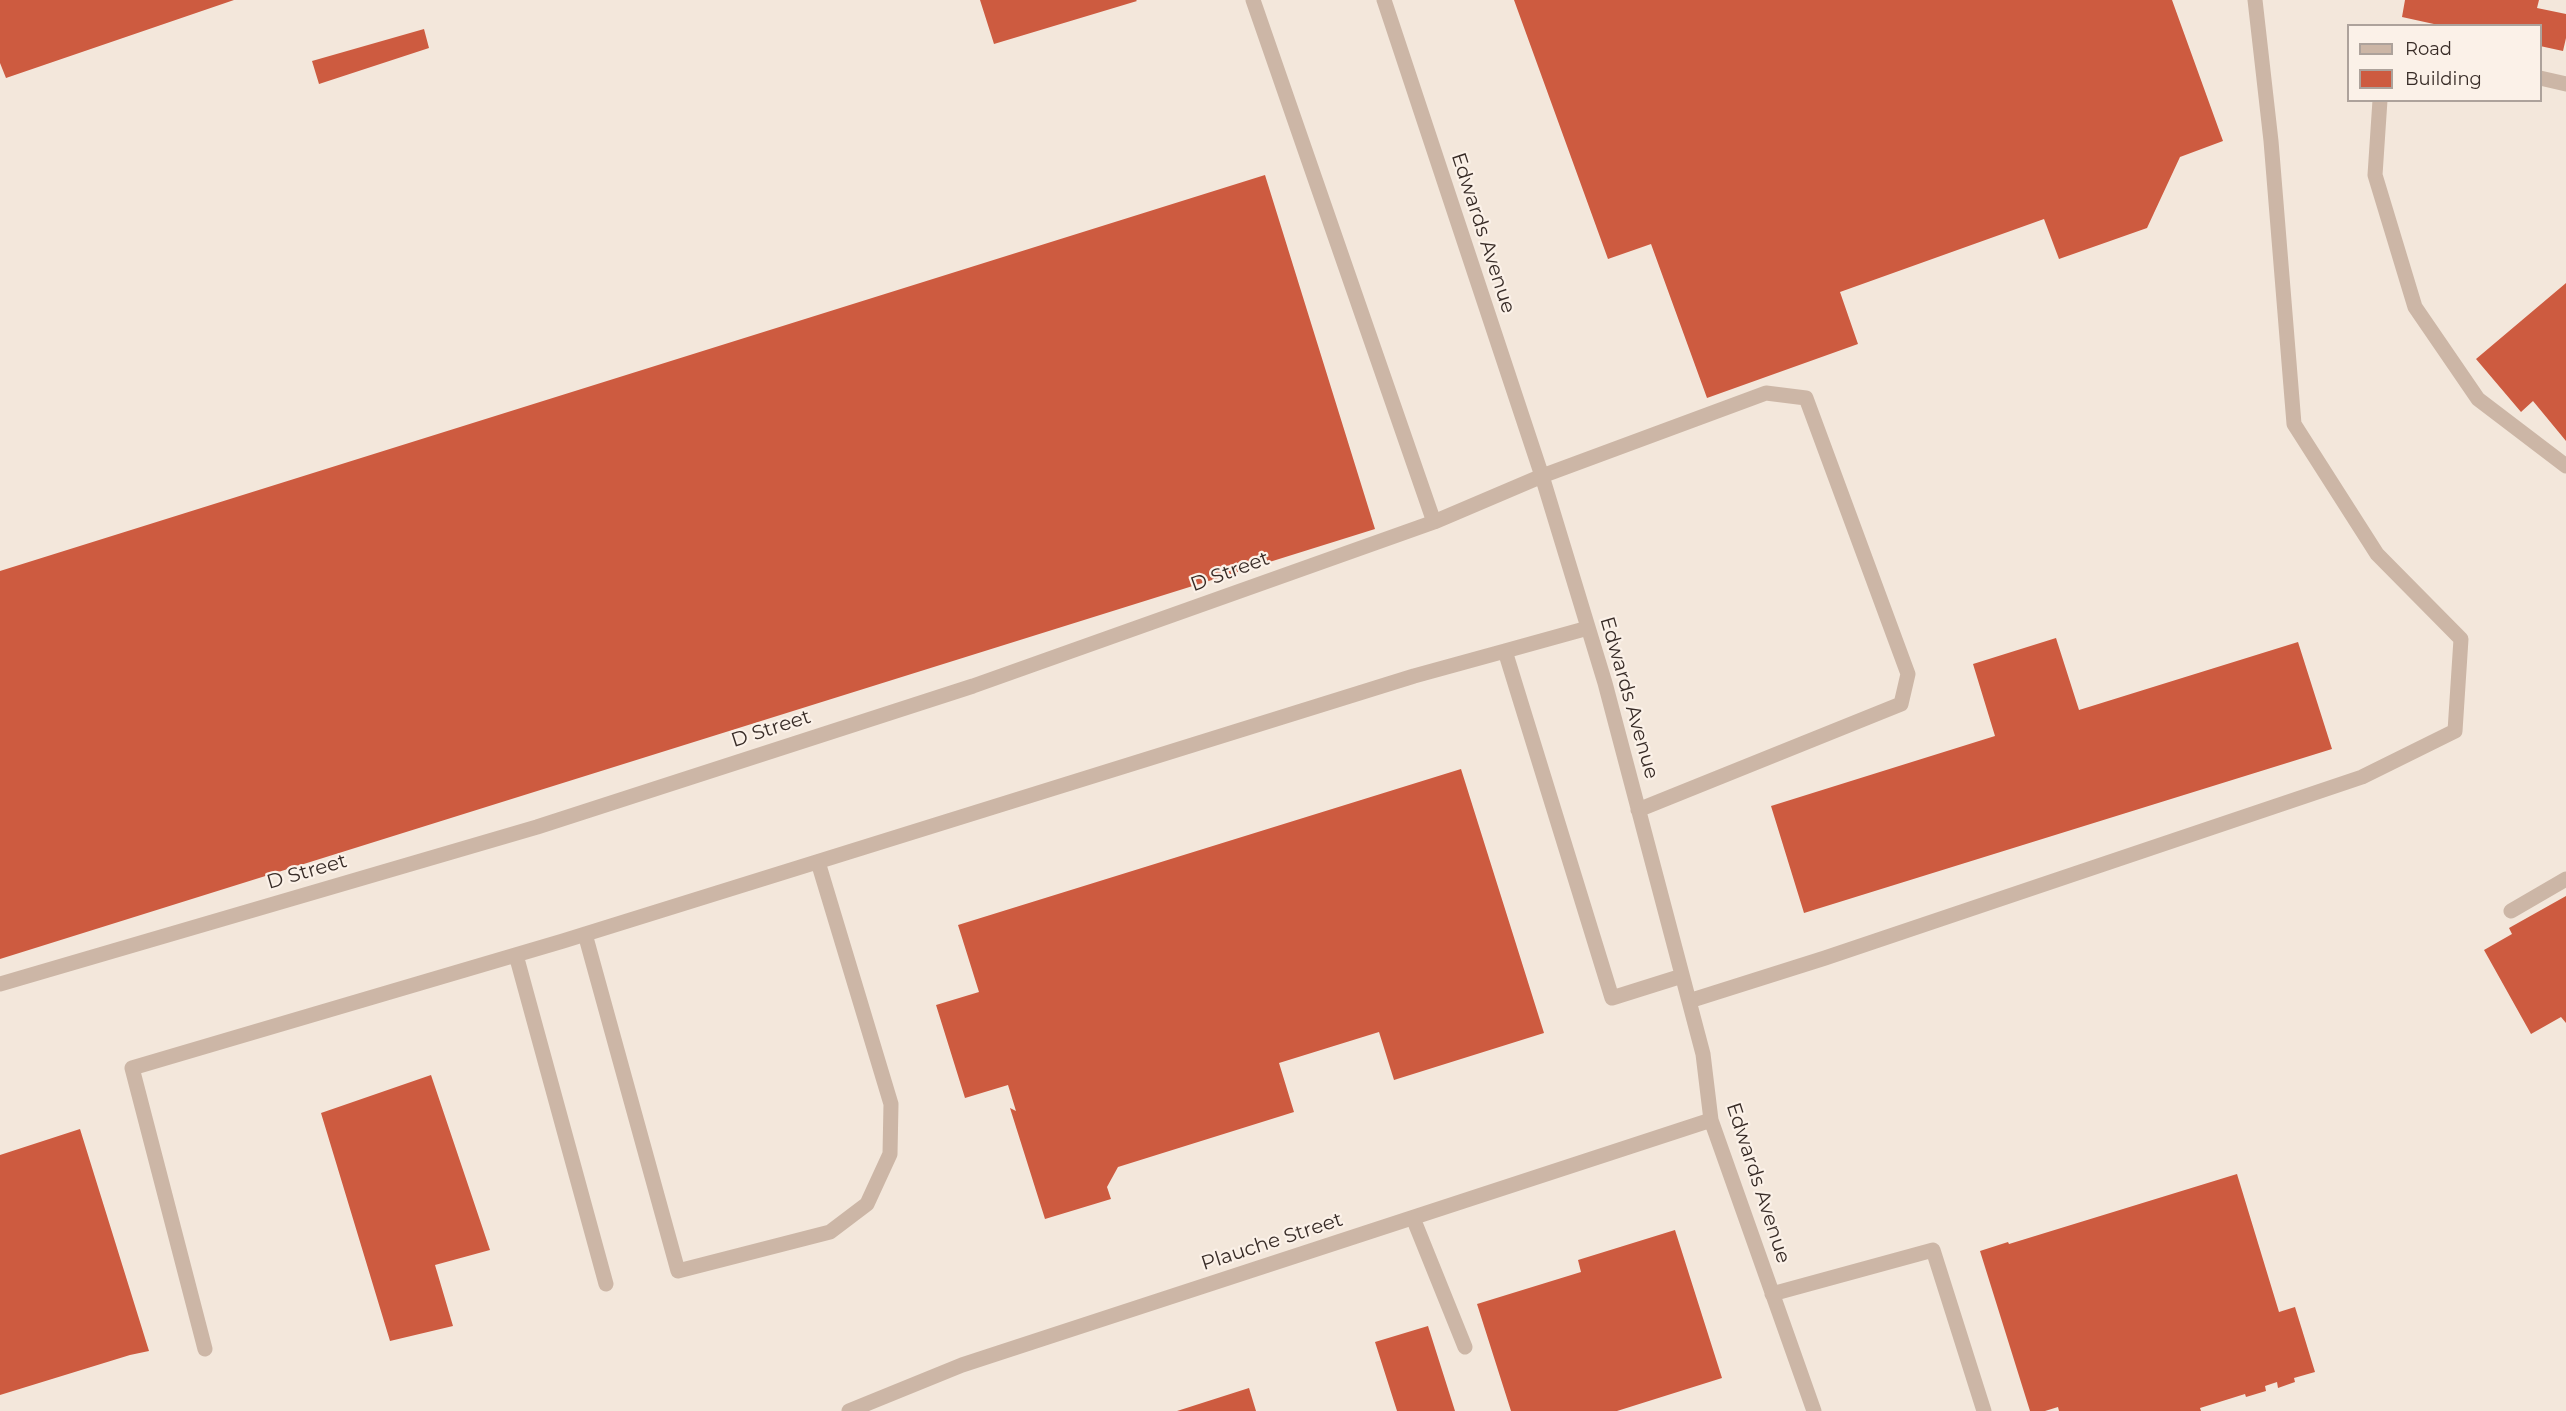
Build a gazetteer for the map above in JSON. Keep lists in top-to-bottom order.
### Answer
{
  "streets": {
    "street": ["Edwards Avenue", "D Street", "Plauche Street"]
  },
  "crossings": [
    ["Edwards Avenue", "D Street"],
    ["Edwards Avenue", "Plauche Street"]
  ],
  "legend": ["Road", "Building"]
}
